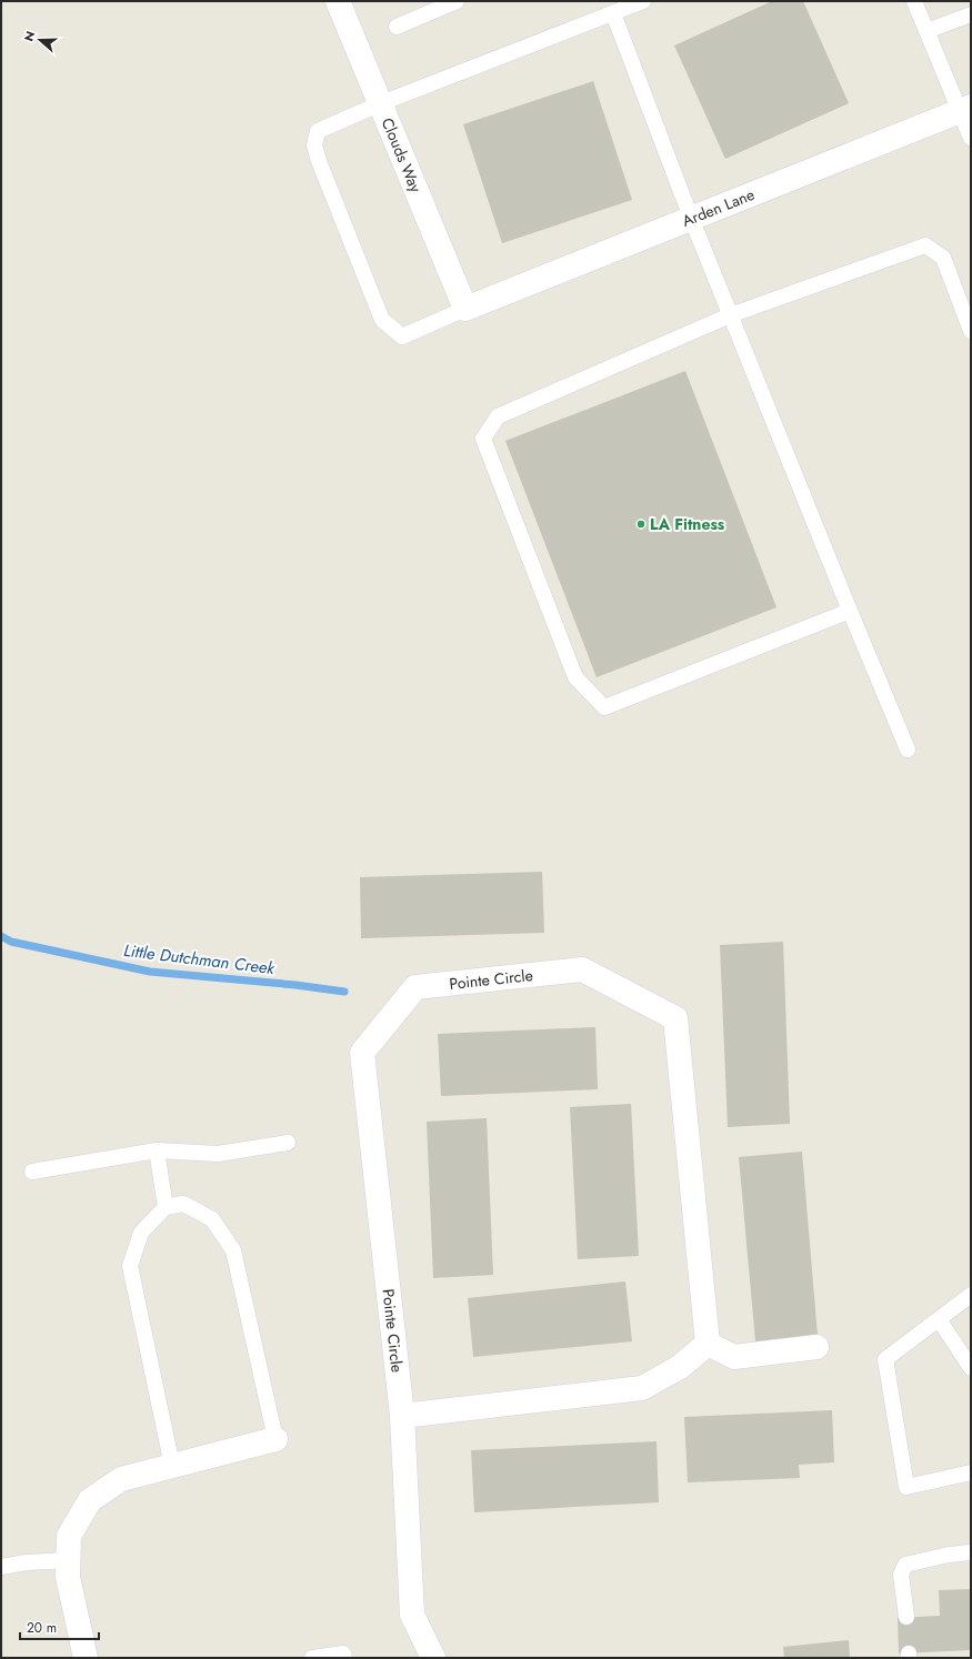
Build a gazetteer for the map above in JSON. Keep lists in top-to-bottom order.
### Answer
{
  "streets": {
    "street": ["Clouds Way", "Arden Lane", "Pointe Circle"]
  },
  "crossings": [
    ["Clouds Way", "Arden Lane"]
  ],
  "water": ["Little Dutchman Creek"],
  "places": ["LA Fitness"],
  "scale_bar": "20 m",
  "north": "left"
}
